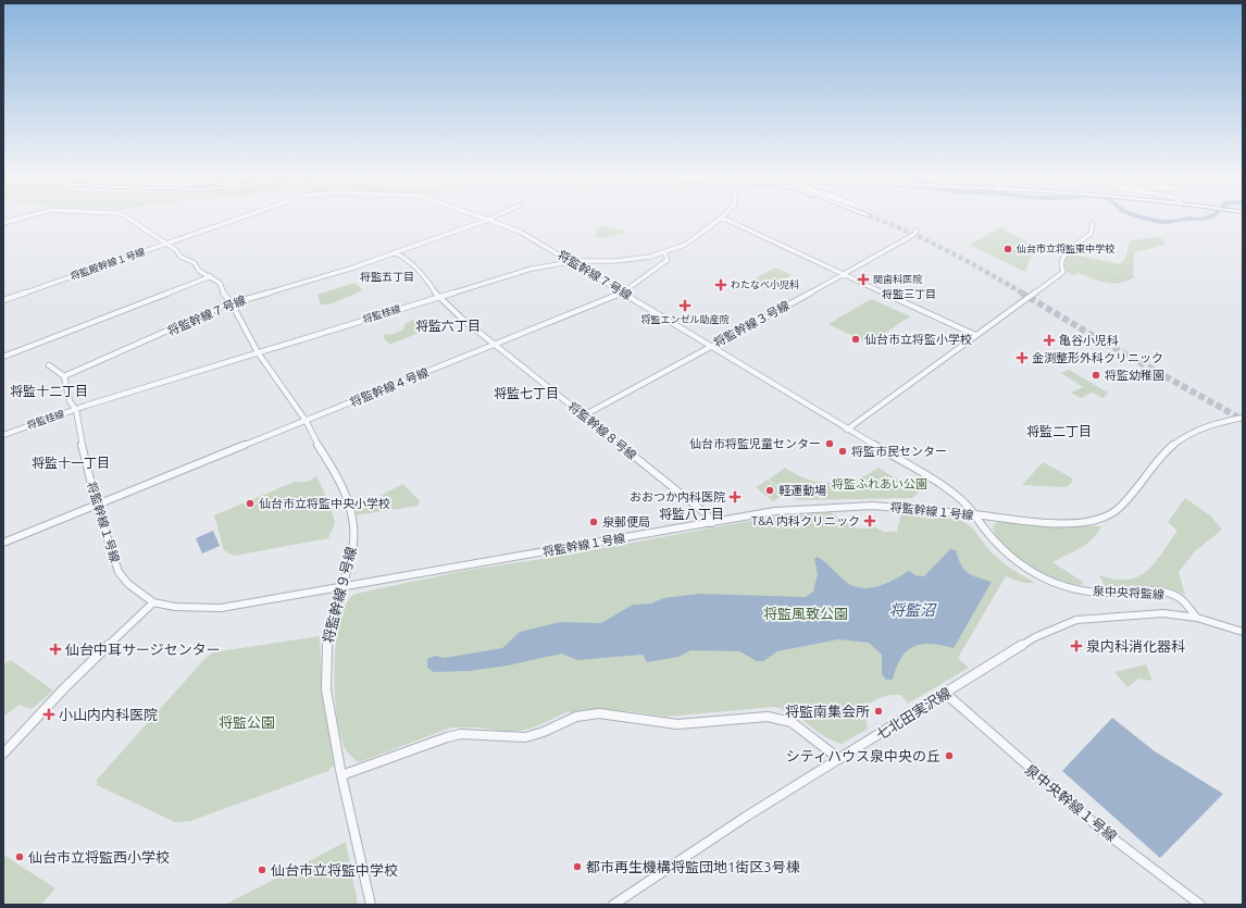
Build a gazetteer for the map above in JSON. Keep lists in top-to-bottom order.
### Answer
{
  "streets": {
    "street": [
      "将監殿幹線１号線",
      "将監幹線７号線",
      "将監桂線",
      "将監幹線３号線",
      "将監幹線４号線",
      "将監幹線８号線",
      "将監幹線１号線",
      "泉中央将監線",
      "将監幹線９号線",
      "七北田実沢線",
      "泉中央幹線１号線"
    ]
  },
  "crossings": [
    ["将監殿幹線１号線", "将監幹線７号線"],
    ["将監殿幹線１号線", "将監幹線９号線"],
    ["将監幹線７号線", "将監桂線"],
    ["将監幹線７号線", "将監幹線３号線"],
    ["将監幹線７号線", "将監幹線４号線"],
    ["将監幹線７号線", "将監幹線８号線"],
    ["将監幹線７号線", "将監幹線１号線"],
    ["将監幹線７号線", "泉中央将監線"],
    ["将監幹線７号線", "将監幹線９号線"],
    ["将監桂線", "将監幹線４号線"],
    ["将監桂線", "将監幹線８号線"],
    ["将監桂線", "将監幹線１号線"],
    ["将監桂線", "将監幹線９号線"],
    ["将監幹線３号線", "将監幹線８号線"],
    ["将監幹線４号線", "将監幹線８号線"],
    ["将監幹線４号線", "将監幹線１号線"],
    ["将監幹線４号線", "将監幹線９号線"],
    ["将監幹線８号線", "将監幹線１号線"],
    ["将監幹線１号線", "泉中央将監線"],
    ["将監幹線１号線", "将監幹線９号線"],
    ["泉中央将監線", "七北田実沢線"],
    ["七北田実沢線", "泉中央幹線１号線"]
  ],
  "districts": [
    "将監五丁目",
    "将監三丁目",
    "将監六丁目",
    "将監十二丁目",
    "将監七丁目",
    "将監二丁目",
    "将監十一丁目",
    "将監八丁目"
  ],
  "water": ["将監沼"],
  "parks": ["将監ふれあい公園", "将監風致公園", "将監公園"],
  "places": {
    "other": [
      "仙台市立将監東中学校",
      "仙台市立将監小学校",
      "将監幼稚園",
      "仙台市将監児童センター",
      "将監市民センター",
      "軽運動場",
      "仙台市立将監中央小学校",
      "泉郵便局",
      "将監南集会所",
      "シティハウス泉中央の丘",
      "仙台市立将監西小学校",
      "都市再生機構将監団地1街区3号棟",
      "仙台市立将監中学校"
    ],
    "health": [
      "関歯科医院",
      "わたなべ小児科",
      "将監エンゼル助産院",
      "亀谷小児科",
      "金渕整形外科クリニック",
      "おおつか内科医院",
      "T&A 内科クリニック",
      "泉内科消化器科",
      "仙台中耳サージセンター",
      "小山内内科医院"
    ]
  }
}
